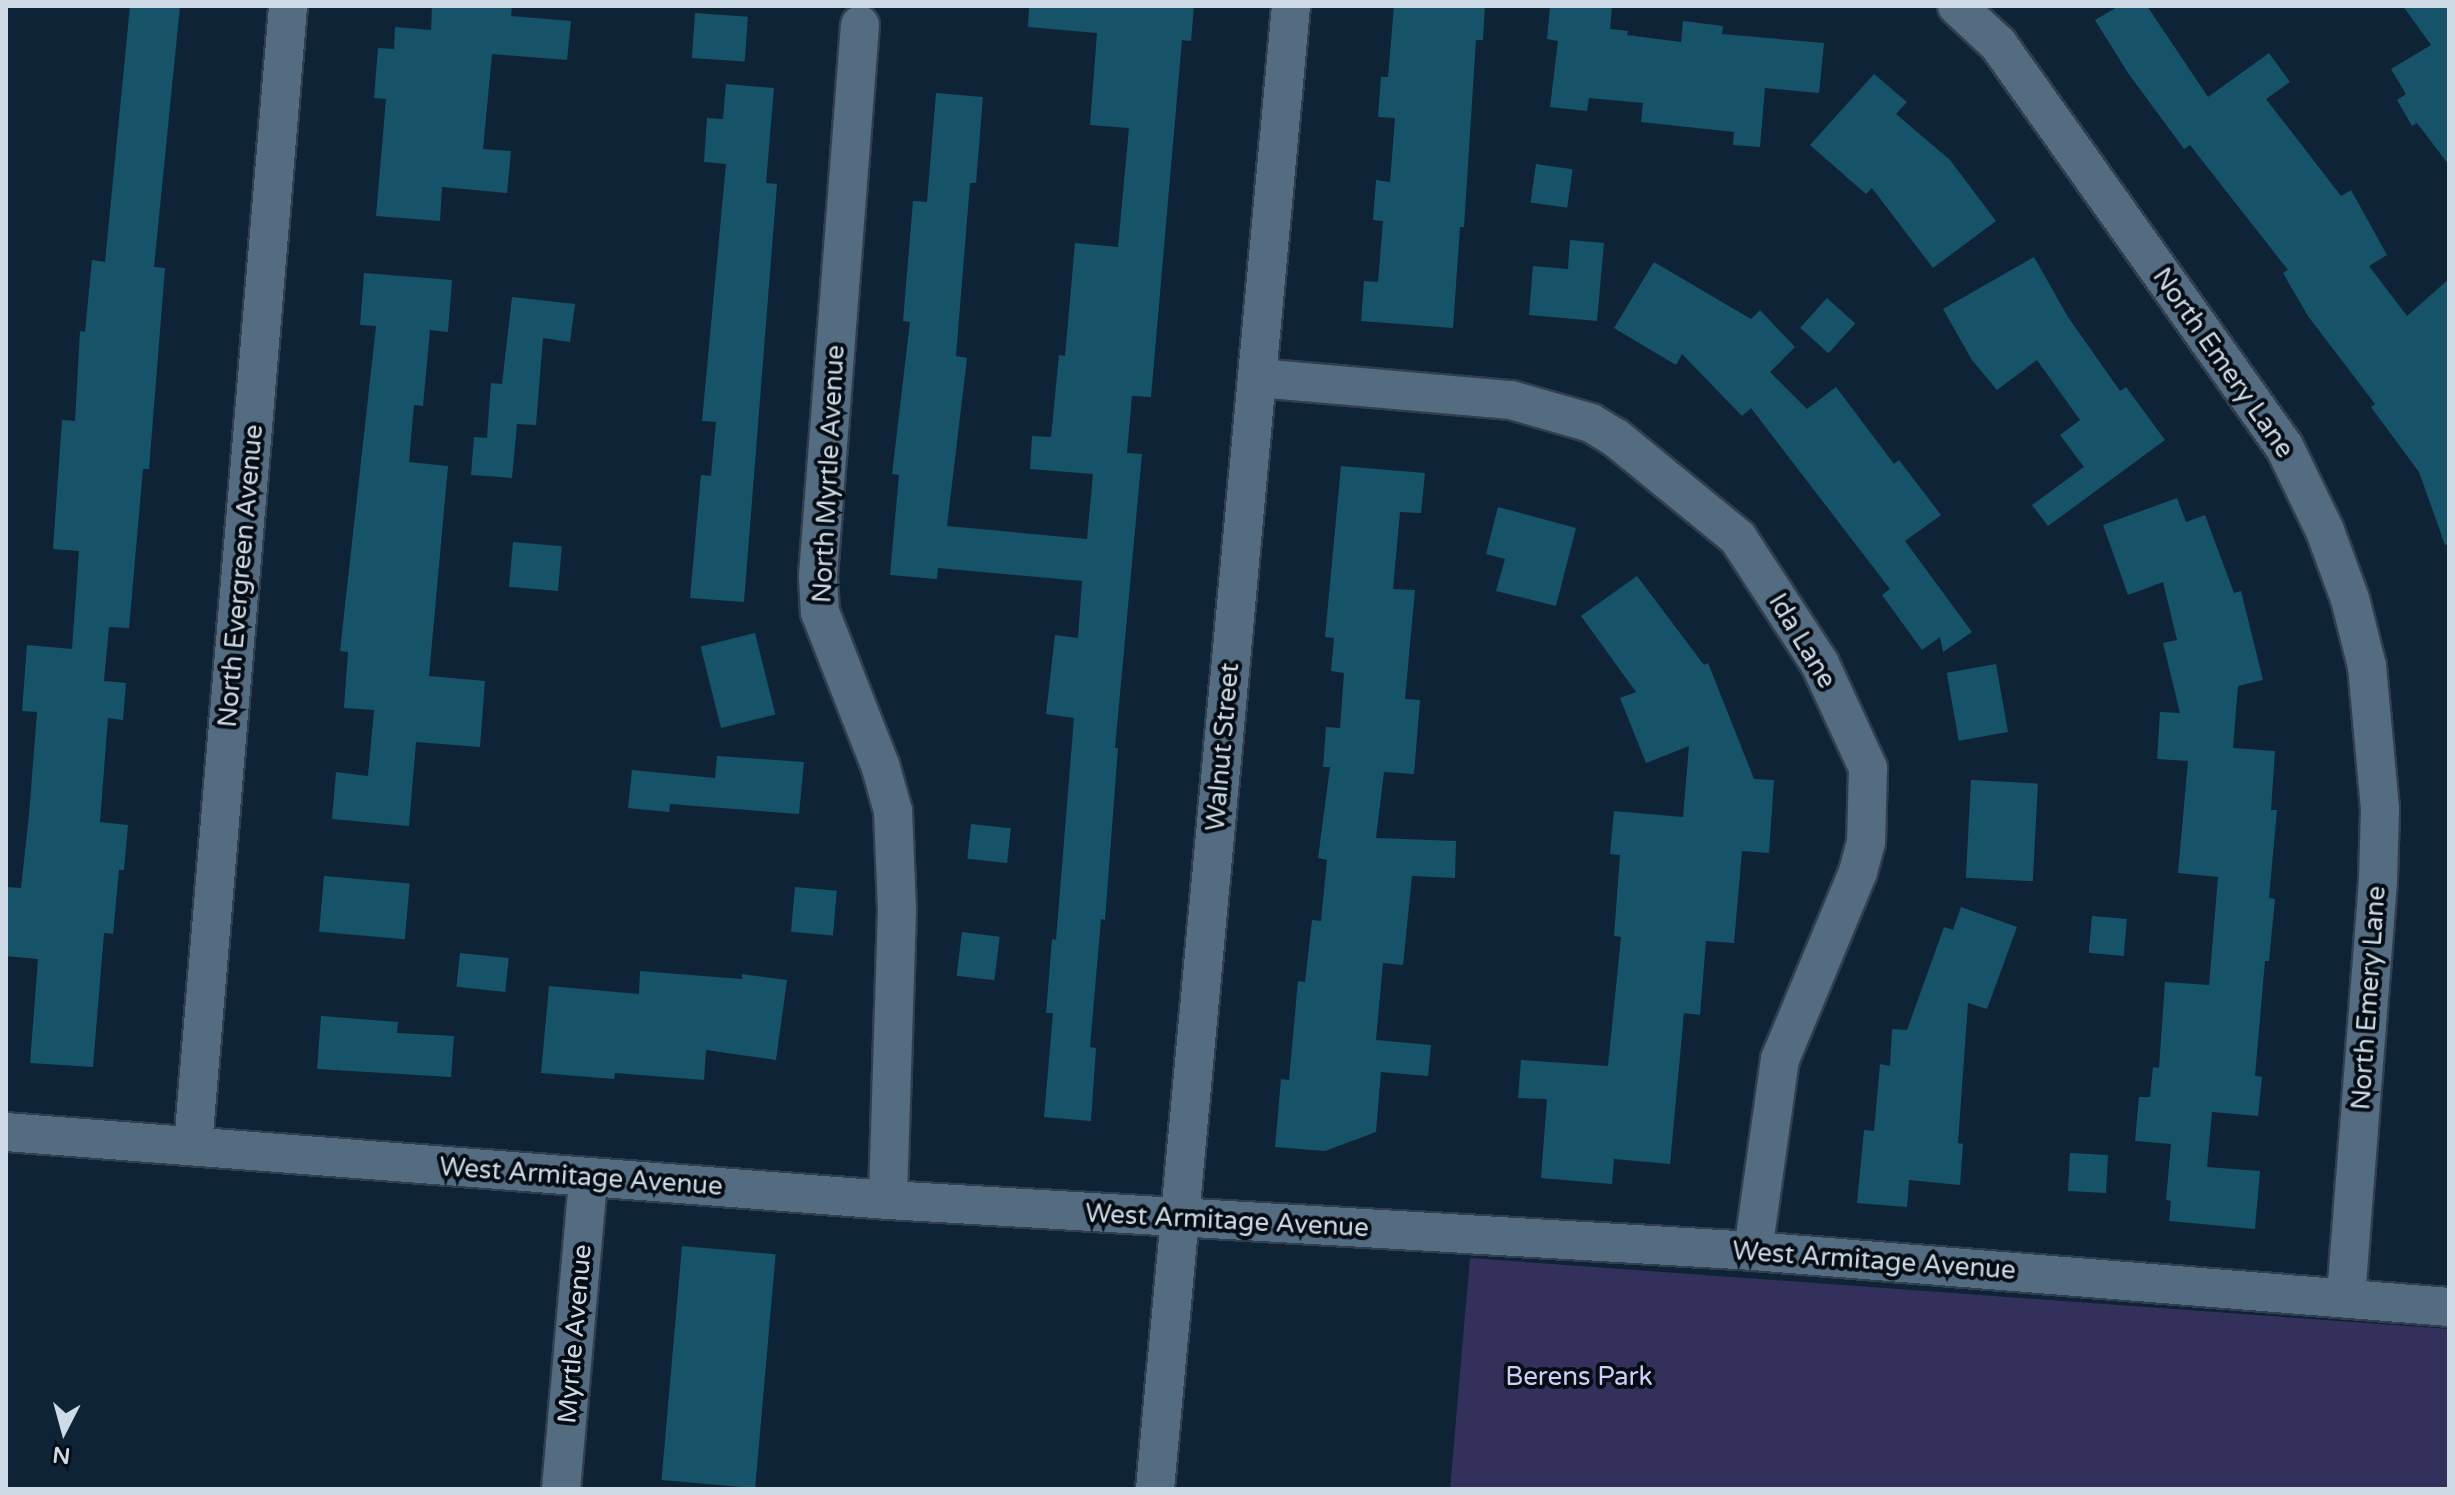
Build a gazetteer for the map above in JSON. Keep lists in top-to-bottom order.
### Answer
{
  "streets": {
    "street": [
      "North Emery Lane",
      "North Myrtle Avenue",
      "North Evergreen Avenue",
      "Ida Lane",
      "Walnut Street",
      "West Armitage Avenue",
      "Myrtle Avenue"
    ]
  },
  "crossings": [
    ["North Emery Lane", "West Armitage Avenue"],
    ["North Myrtle Avenue", "West Armitage Avenue"],
    ["North Evergreen Avenue", "West Armitage Avenue"],
    ["Ida Lane", "Walnut Street"],
    ["Ida Lane", "West Armitage Avenue"],
    ["Walnut Street", "West Armitage Avenue"],
    ["West Armitage Avenue", "Myrtle Avenue"]
  ],
  "parks": ["Berens Park"],
  "north": "bottom"
}
